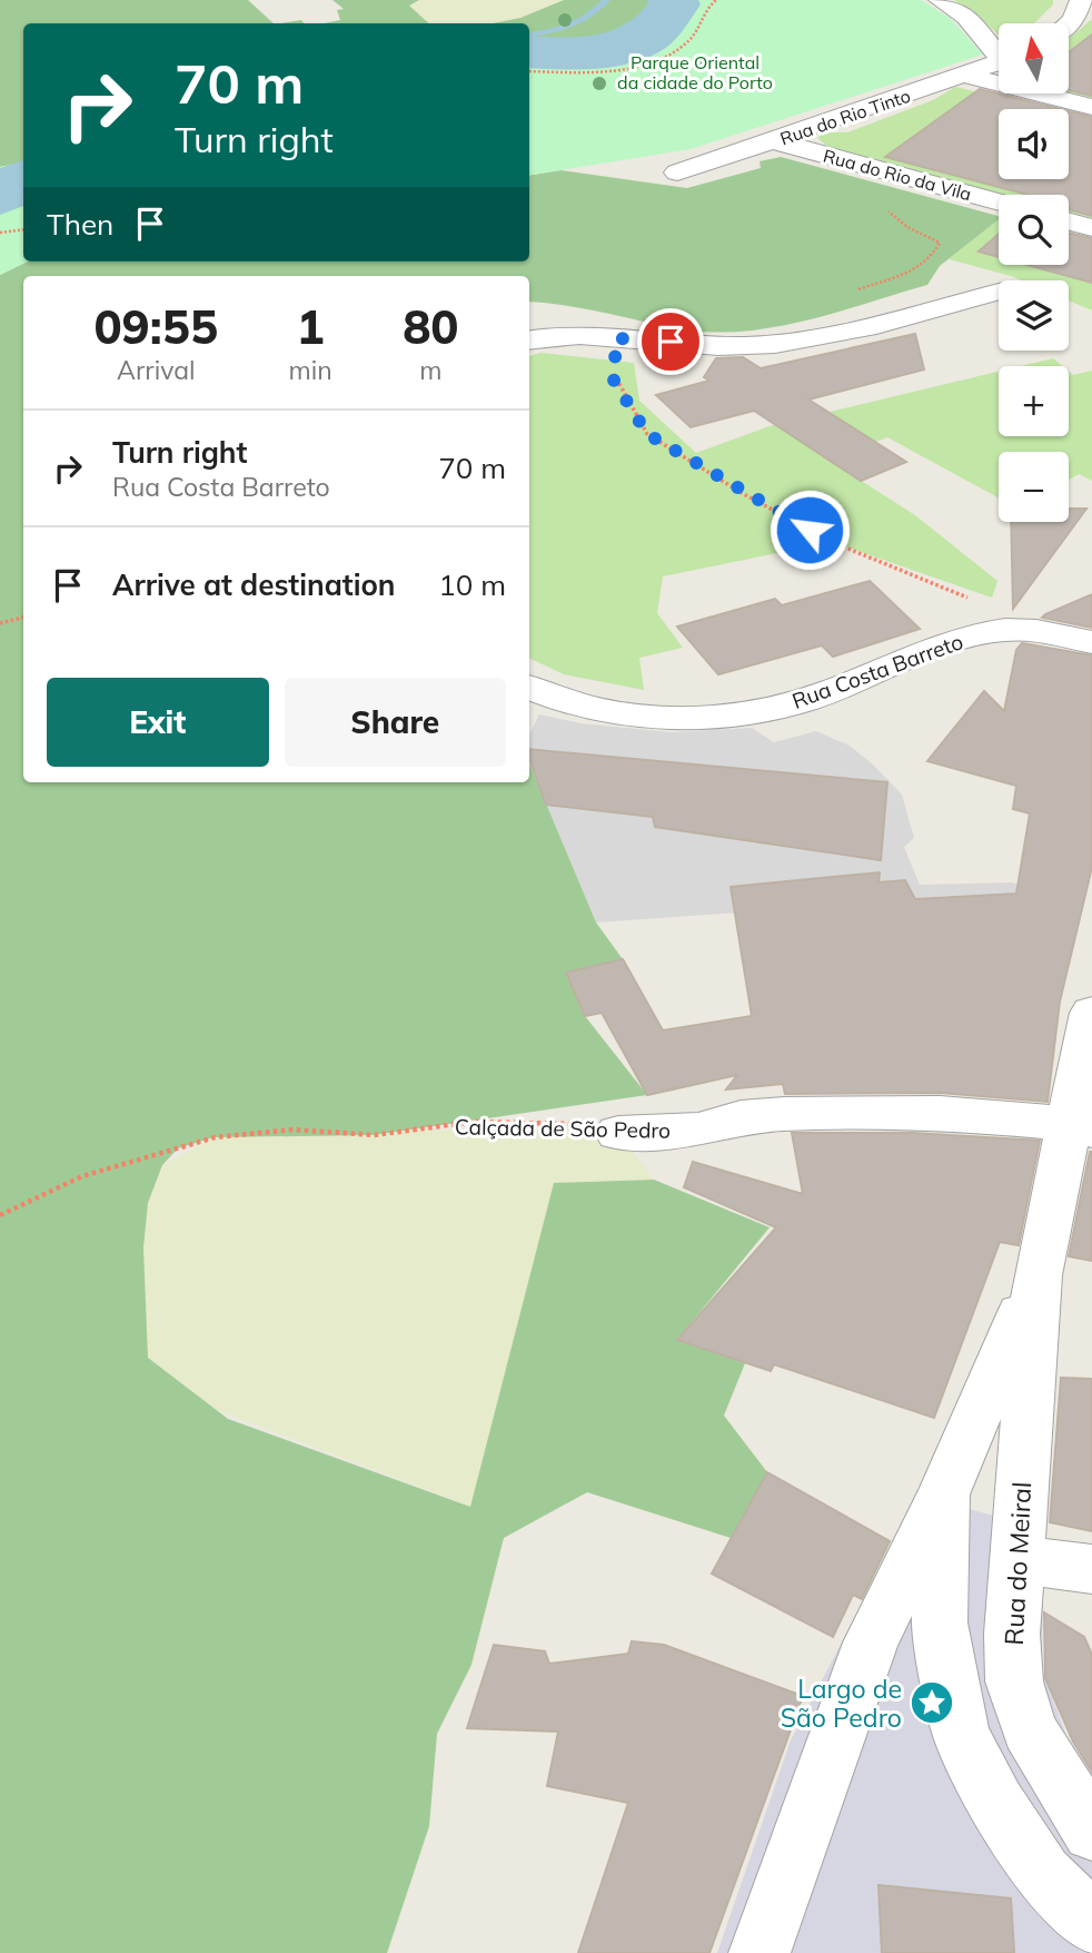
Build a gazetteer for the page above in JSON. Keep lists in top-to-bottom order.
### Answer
{
  "streets": {
    "street": [
      "Rua do Rio Tinto",
      "Rua do Rio da Vila",
      "Rua Costa Barreto",
      "Calçada de São Pedro",
      "Rua do Meiral"
    ]
  },
  "crossings": [
    ["Rua do Rio Tinto", "Rua do Rio da Vila"],
    ["Calçada de São Pedro", "Rua do Meiral"]
  ],
  "parks": ["Parque Oriental da cidade do Porto"],
  "places": {
    "place": ["Largo de São Pedro"]
  },
  "north": "top",
  "page": {
    "map_buttons": ["+", "−"],
    "turn": ["70 m", "Turn right"],
    "then": "Then",
    "eta": [
      "09:55",
      "Arrival",
      "1",
      "min",
      "80",
      "m"
    ],
    "list": [
      {
        "name": "Turn right",
        "note": "Rua Costa Barreto",
        "value": "70 m"
      },
      {
        "name": "Arrive at destination",
        "value": "10 m"
      }
    ],
    "buttons": ["Exit", "Share"]
  }
}
